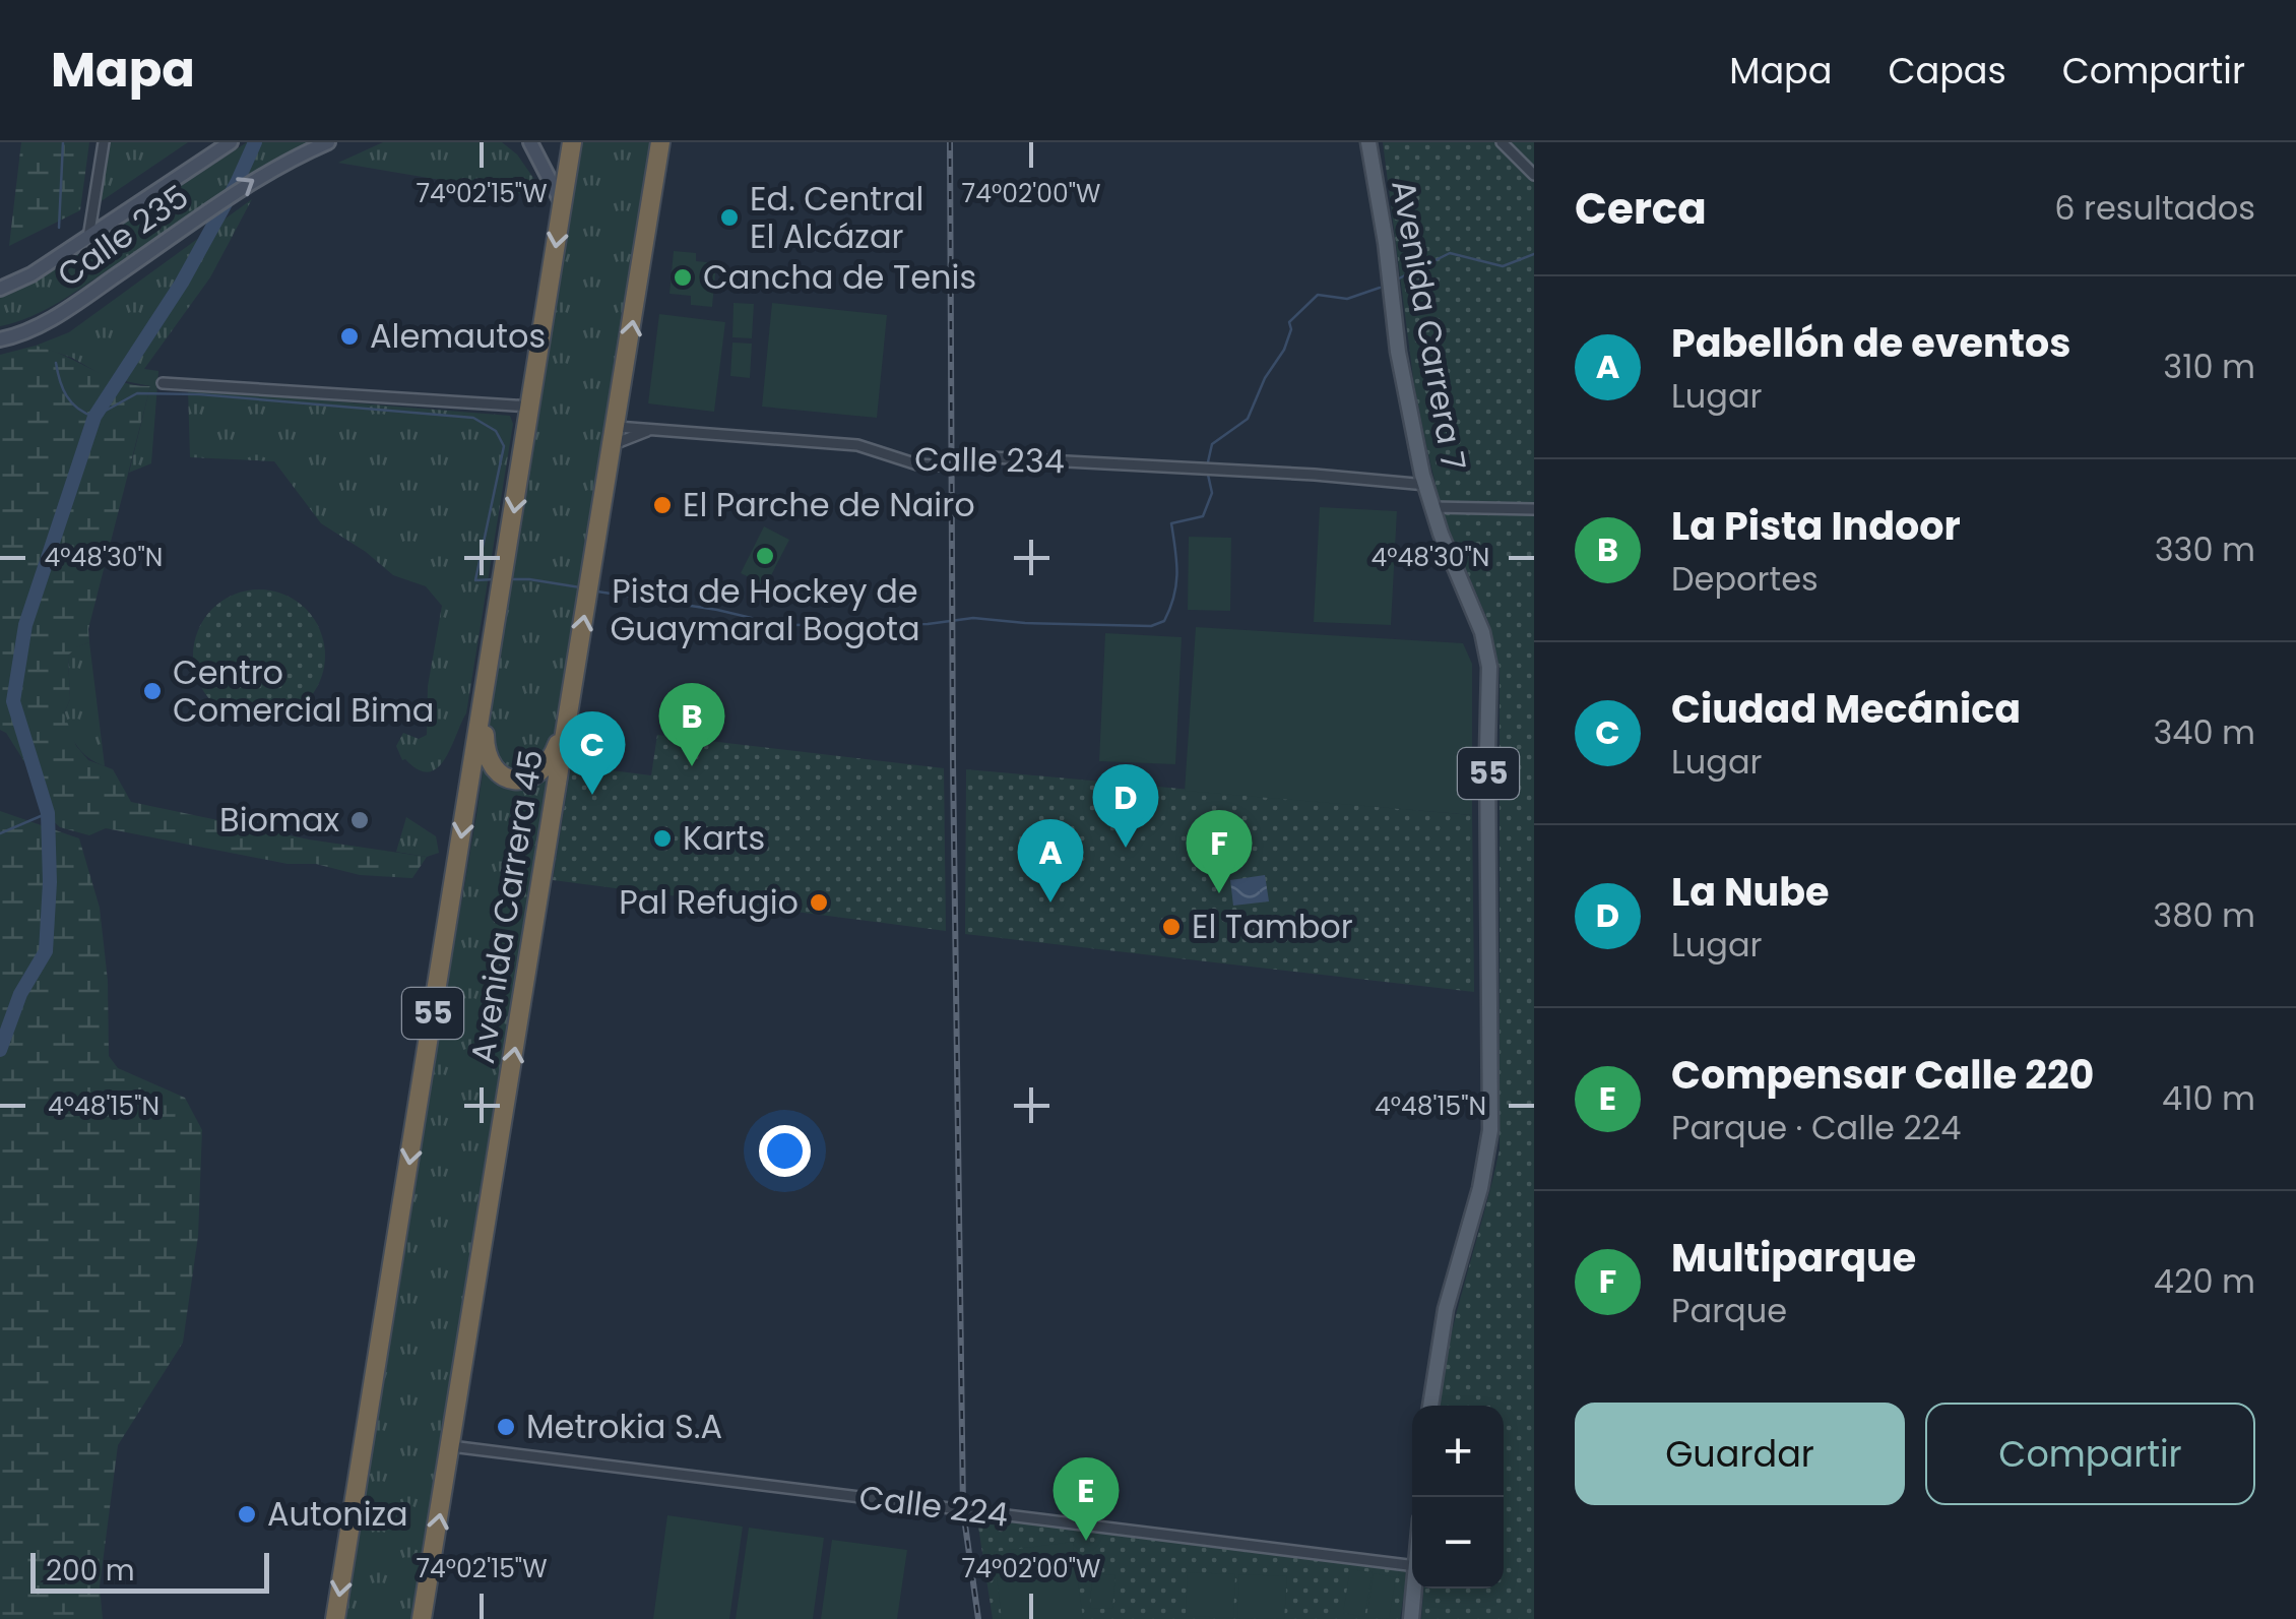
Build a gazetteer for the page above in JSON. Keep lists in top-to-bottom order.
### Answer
{
  "streets": {
    "highway": ["55", "Avenida Carrera 45"],
    "main road": ["Calle 235", "Avenida Carrera 7"],
    "street": ["Calle 234", "Calle 224"]
  },
  "crossings": [
    ["Avenida Carrera 7", "Calle 234"],
    ["Calle 234", "Avenida Carrera 45"],
    ["Avenida Carrera 45", "Calle 224"]
  ],
  "places": [
    "Ed. Central El Alcázar",
    "Cancha de Tenis",
    "Alemautos",
    "El Parche de Nairo",
    "Pista de Hockey de Guaymaral Bogota",
    "Centro Comercial Bima",
    "Biomax",
    "Karts",
    "Pal Refugio",
    "El Tambor",
    "Metrokia S.A",
    "Autoniza"
  ],
  "scale_bar": "200 m",
  "page": {
    "header": "Mapa",
    "nav": ["Mapa", "Capas", "Compartir"],
    "heading": ["Cerca", "6 resultados"],
    "list": [
      {
        "mark": "A",
        "name": "Pabellón de eventos",
        "note": "Lugar",
        "value": "310 m"
      },
      {
        "mark": "B",
        "name": "La Pista Indoor",
        "note": "Deportes",
        "value": "330 m"
      },
      {
        "mark": "C",
        "name": "Ciudad Mecánica",
        "note": "Lugar",
        "value": "340 m"
      },
      {
        "mark": "D",
        "name": "La Nube",
        "note": "Lugar",
        "value": "380 m"
      },
      {
        "mark": "E",
        "name": "Compensar Calle 220",
        "note": "Parque · Calle 224",
        "value": "410 m"
      },
      {
        "mark": "F",
        "name": "Multiparque",
        "note": "Parque",
        "value": "420 m"
      }
    ],
    "pins": [
      "B",
      "C",
      "D",
      "F",
      "A",
      "E"
    ],
    "buttons": ["Guardar", "Compartir"],
    "map_buttons": ["+", "−"],
    "scale": "200 m"
  },
  "coordinates": [
    "74°02'15\"W",
    "74°02'00\"W",
    "4°48'30\"N",
    "4°48'15\"N"
  ]
}
